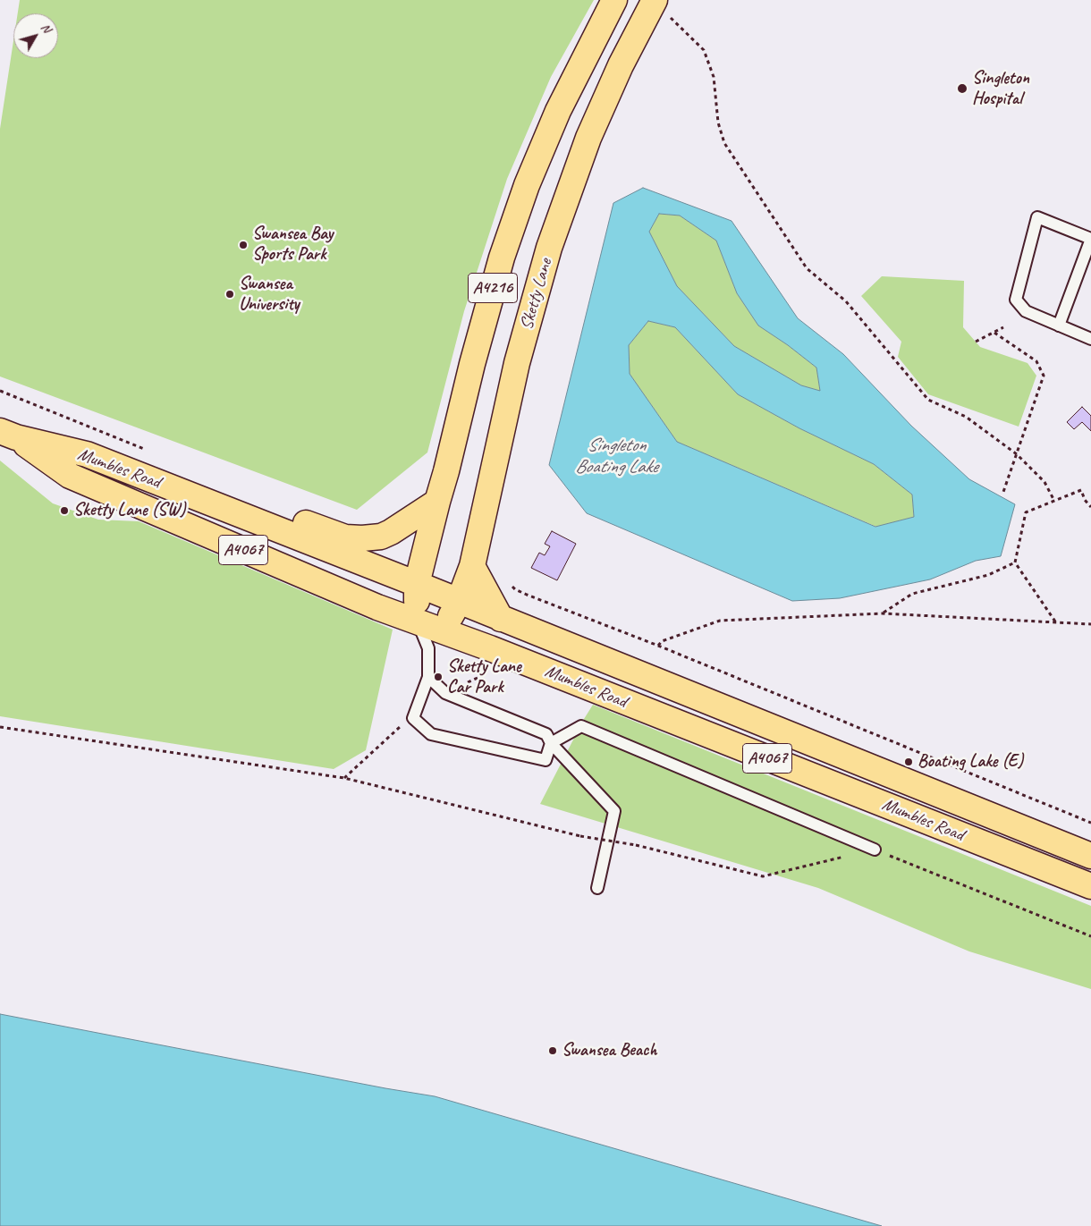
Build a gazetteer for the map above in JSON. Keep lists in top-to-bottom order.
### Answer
{
  "streets": {
    "main road": [
      "A4216",
      "Sketty Lane",
      "Mumbles Road",
      "A4067"
    ]
  },
  "crossings": [
    ["A4216", "Mumbles Road"],
    ["A4216", "A4067"],
    ["Sketty Lane", "Mumbles Road"],
    ["Mumbles Road", "A4067"]
  ],
  "water": ["Singleton Boating Lake"],
  "places": [
    "Singleton Hospital",
    "Swansea Bay Sports Park",
    "Swansea University",
    "Sketty Lane (SW)",
    "Sketty Lane Car Park",
    "Boating Lake (E)",
    "Swansea Beach"
  ],
  "north": "top right"
}
